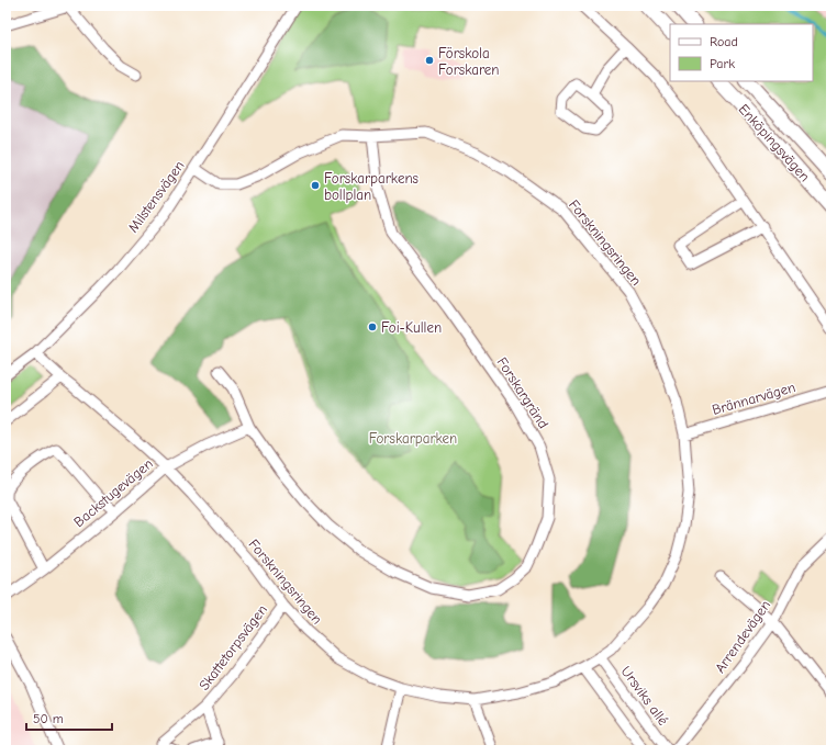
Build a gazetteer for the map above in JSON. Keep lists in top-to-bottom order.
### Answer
{
  "streets": {
    "main road": ["Enköpingsvägen"],
    "street": [
      "Milstensvägen",
      "Forskningsringen",
      "Forskargränd",
      "Brännarvägen",
      "Backstugevägen",
      "Arrendevägen",
      "Skattetorpsvägen",
      "Ursviks allé"
    ]
  },
  "crossings": [
    ["Milstensvägen", "Forskningsringen"],
    ["Forskningsringen", "Forskargränd"],
    ["Forskningsringen", "Brännarvägen"],
    ["Forskningsringen", "Backstugevägen"],
    ["Forskningsringen", "Skattetorpsvägen"],
    ["Forskningsringen", "Ursviks allé"],
    ["Forskargränd", "Backstugevägen"]
  ],
  "parks": ["Forskarparken"],
  "places": ["Förskola Forskaren", "Forskarparkens bollplan", "Foi-Kullen"],
  "legend": ["Road", "Park"],
  "scale_bar": "50 m"
}
